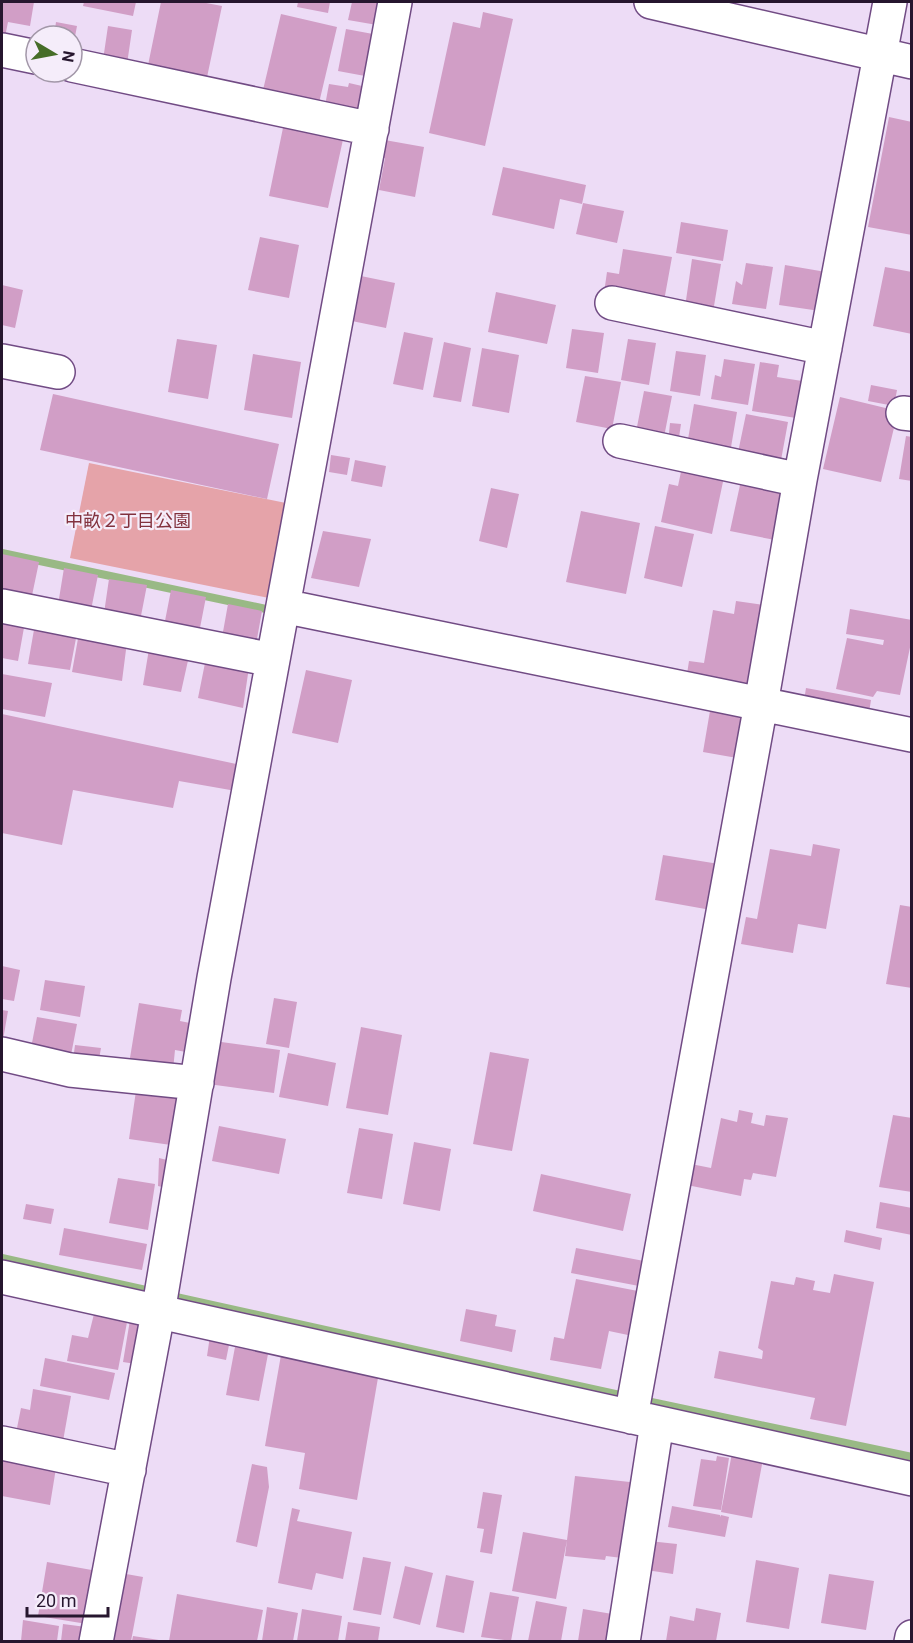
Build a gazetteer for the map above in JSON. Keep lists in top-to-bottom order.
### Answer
{
  "parks": ["中畝２丁目公園"],
  "scale_bar": "20 m",
  "north": "right"
}
